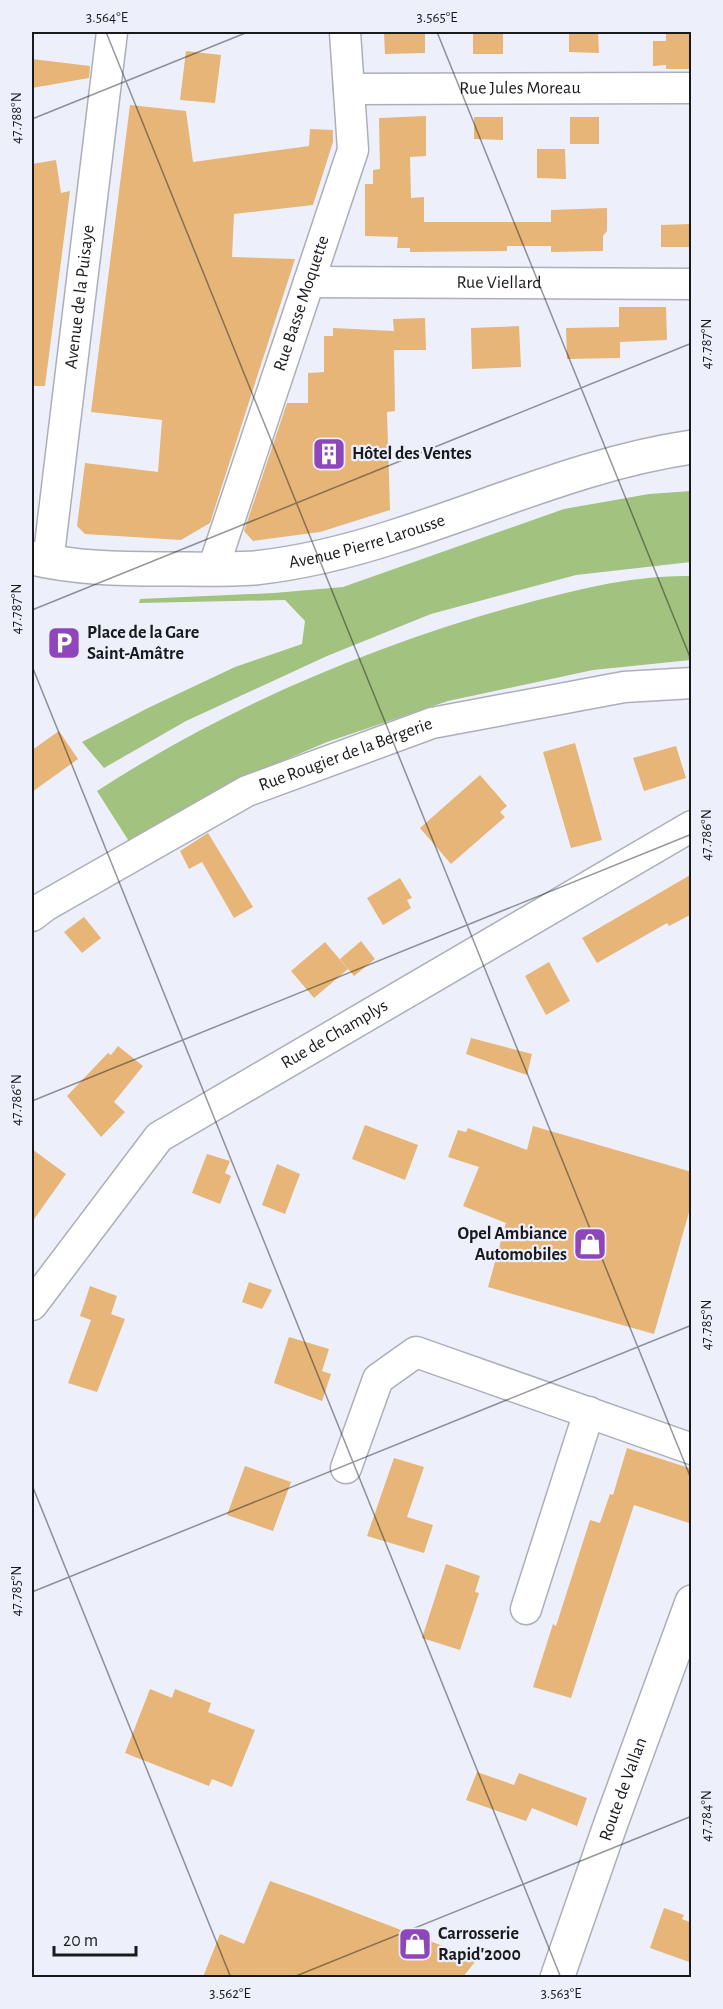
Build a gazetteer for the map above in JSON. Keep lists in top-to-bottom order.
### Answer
{
  "streets": {
    "main road": ["Avenue Pierre Larousse", "Route de Vallan"],
    "street": [
      "Rue Jules Moreau",
      "Rue Viellard",
      "Avenue de la Puisaye",
      "Rue Basse Moquette",
      "Rue Rougier de la Bergerie",
      "Rue de Champlys"
    ]
  },
  "crossings": [
    ["Rue Jules Moreau", "Rue Basse Moquette"],
    ["Rue Viellard", "Rue Basse Moquette"],
    ["Avenue de la Puisaye", "Avenue Pierre Larousse"],
    ["Rue Basse Moquette", "Avenue Pierre Larousse"]
  ],
  "places": {
    "building": ["Hôtel des Ventes"],
    "parking": ["Place de la Gare Saint-Amâtre"],
    "shop": ["Opel Ambiance Automobiles", "Carrosserie Rapid'2000"]
  },
  "scale_bar": "20 m",
  "coordinates": [
    "3.564°E",
    "3.565°E",
    "47.788°N",
    "47.787°N",
    "47.786°N",
    "47.785°N",
    "47.784°N",
    "3.562°E",
    "3.563°E"
  ]
}
